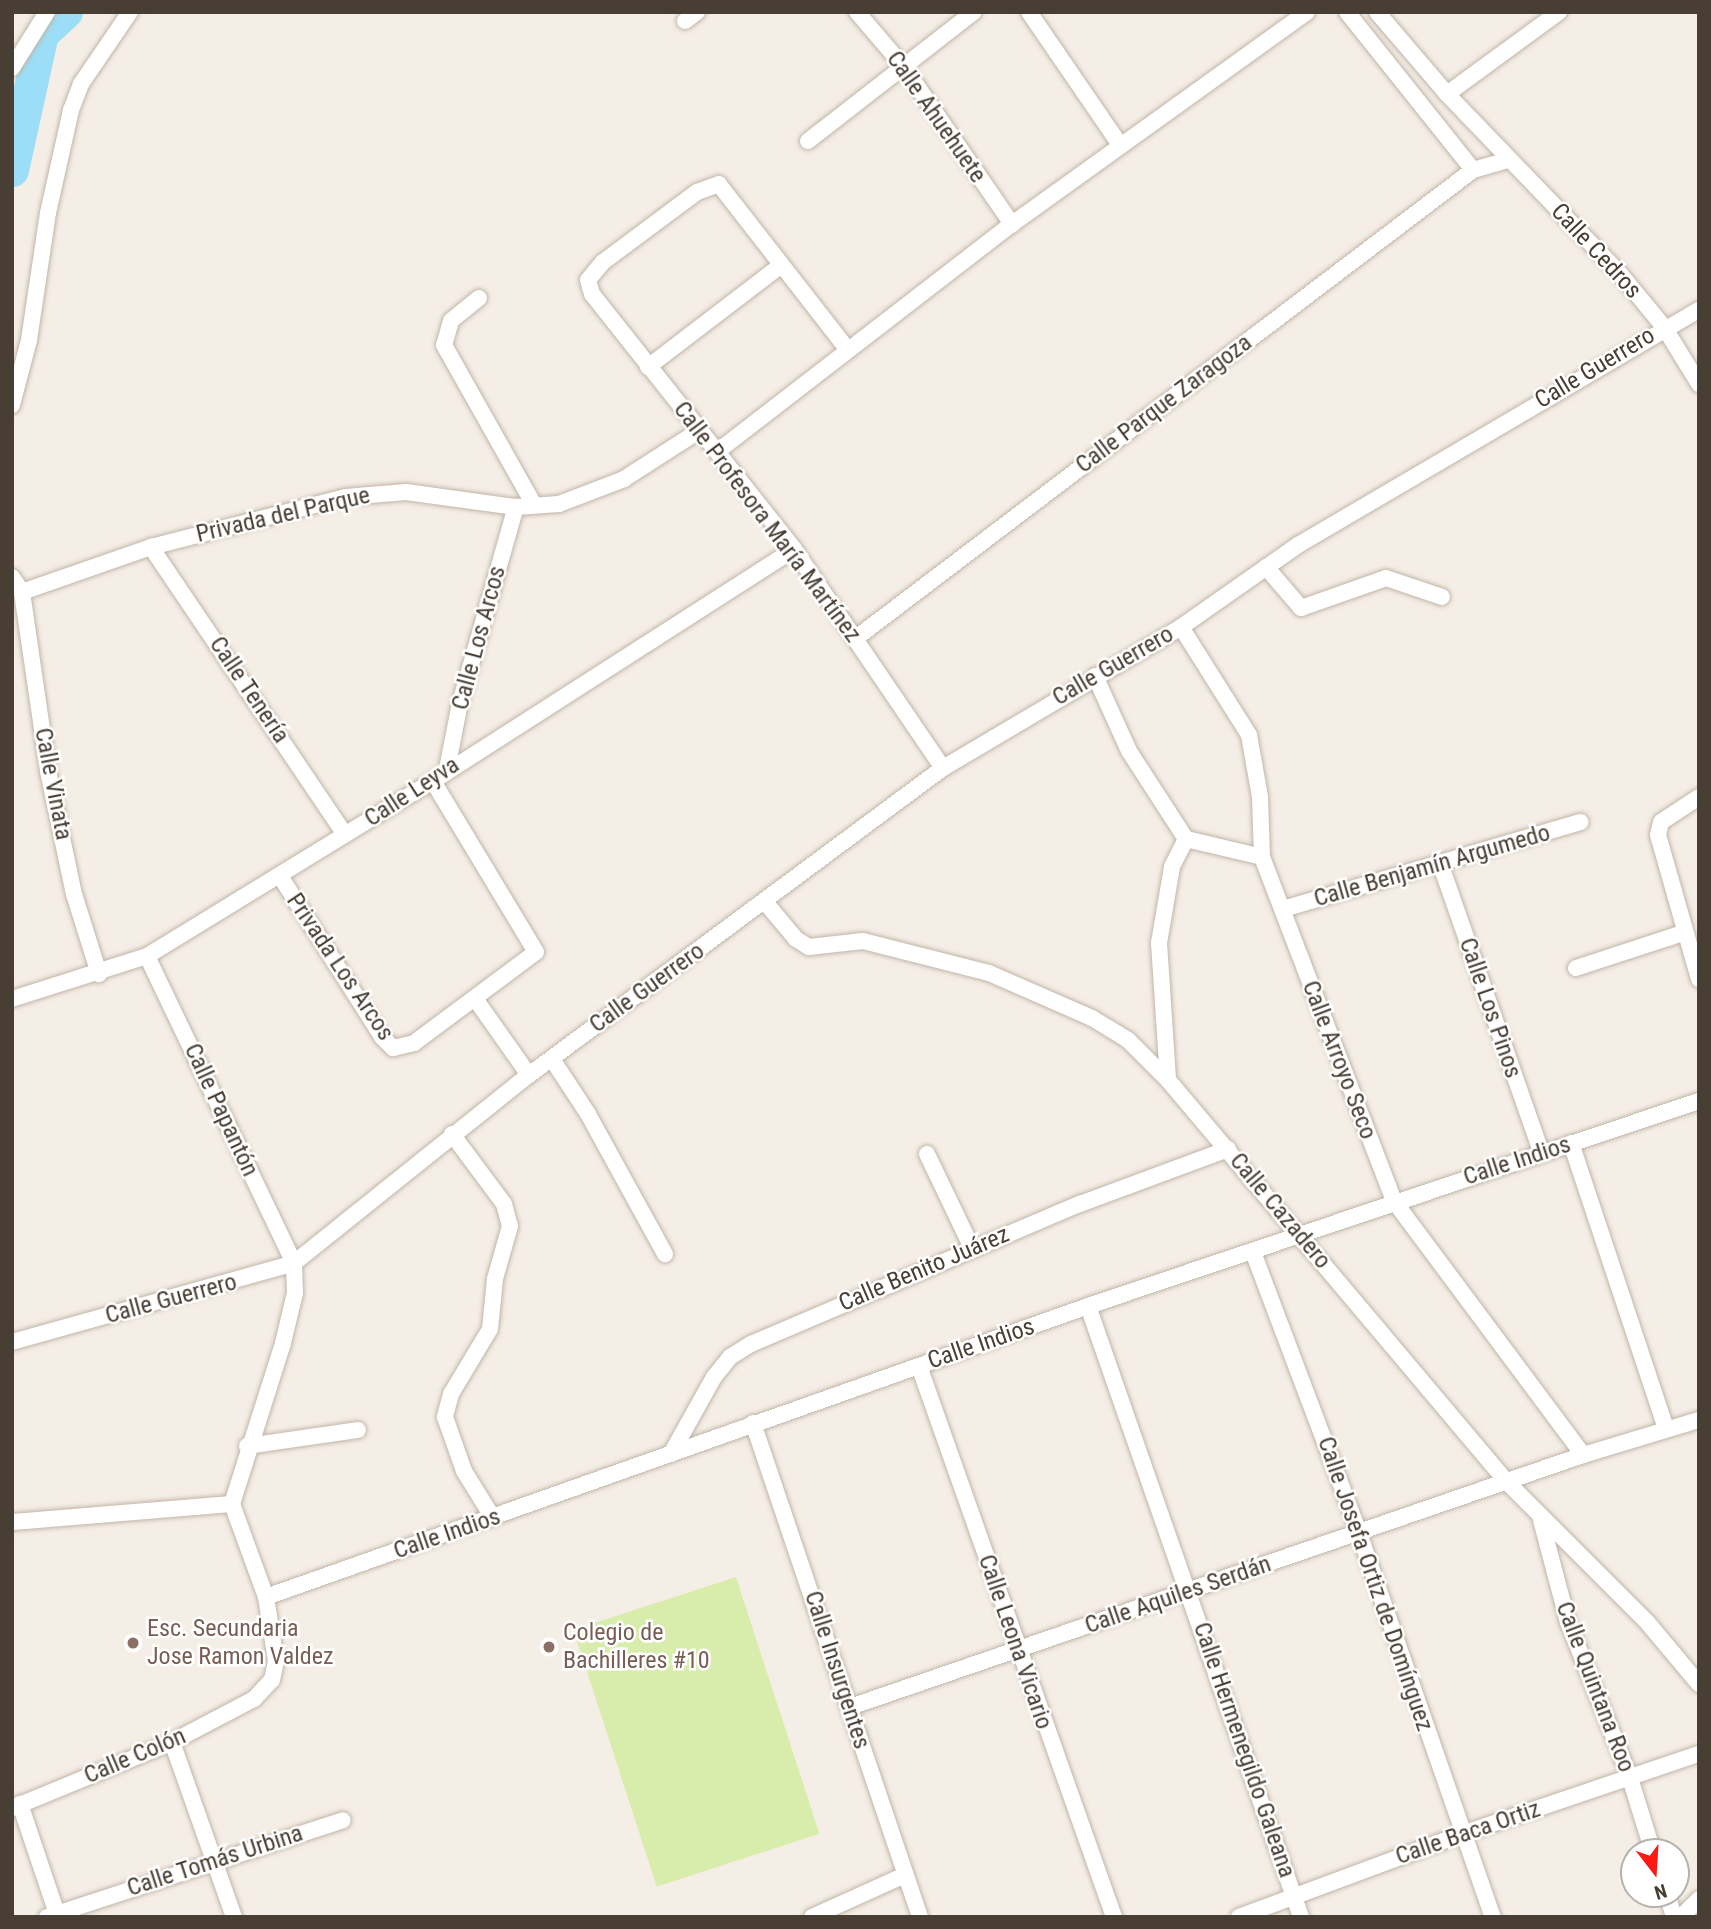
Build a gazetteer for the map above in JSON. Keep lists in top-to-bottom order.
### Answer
{
  "streets": {
    "street": [
      "Calle Ahuehuete",
      "Calle Cedros",
      "Calle Guerrero",
      "Calle Parque Zaragoza",
      "Privada del Parque",
      "Calle Profesora María Martínez",
      "Calle Los Arcos",
      "Calle Tenería",
      "Calle Vinata",
      "Calle Leyva",
      "Calle Benjamín Argumedo",
      "Privada Los Arcos",
      "Calle Los Pinos",
      "Calle Arroyo Seco",
      "Calle Papantón",
      "Calle Indios",
      "Calle Cazadero",
      "Calle Benito Juárez",
      "Calle Josefa Ortiz de Domínguez",
      "Calle Aquiles Serdán",
      "Calle Leona Vicario",
      "Calle Insurgentes",
      "Calle Quintana Roo",
      "Calle Hermenegildo Galeana",
      "Calle Colón",
      "Calle Baca Ortiz",
      "Calle Tomás Urbina"
    ]
  },
  "crossings": [
    ["Calle Cedros", "Calle Guerrero"],
    ["Calle Guerrero", "Calle Profesora María Martínez"],
    ["Calle Guerrero", "Calle Arroyo Seco"],
    ["Calle Guerrero", "Calle Papantón"],
    ["Calle Guerrero", "Calle Cazadero"],
    ["Calle Parque Zaragoza", "Calle Profesora María Martínez"],
    ["Privada del Parque", "Calle Profesora María Martínez"],
    ["Privada del Parque", "Calle Los Arcos"],
    ["Privada del Parque", "Calle Tenería"],
    ["Privada del Parque", "Calle Vinata"],
    ["Calle Profesora María Martínez", "Calle Leyva"],
    ["Calle Los Arcos", "Calle Leyva"],
    ["Calle Tenería", "Calle Leyva"],
    ["Calle Vinata", "Calle Leyva"],
    ["Calle Leyva", "Privada Los Arcos"],
    ["Calle Leyva", "Calle Papantón"],
    ["Calle Benjamín Argumedo", "Calle Los Pinos"],
    ["Calle Benjamín Argumedo", "Calle Arroyo Seco"],
    ["Calle Los Pinos", "Calle Indios"],
    ["Calle Arroyo Seco", "Calle Indios"],
    ["Calle Arroyo Seco", "Calle Aquiles Serdán"],
    ["Calle Indios", "Calle Cazadero"],
    ["Calle Indios", "Calle Benito Juárez"],
    ["Calle Indios", "Calle Josefa Ortiz de Domínguez"],
    ["Calle Indios", "Calle Leona Vicario"],
    ["Calle Indios", "Calle Insurgentes"],
    ["Calle Indios", "Calle Hermenegildo Galeana"],
    ["Calle Indios", "Calle Colón"],
    ["Calle Cazadero", "Calle Benito Juárez"],
    ["Calle Cazadero", "Calle Aquiles Serdán"],
    ["Calle Cazadero", "Calle Quintana Roo"],
    ["Calle Josefa Ortiz de Domínguez", "Calle Aquiles Serdán"],
    ["Calle Josefa Ortiz de Domínguez", "Calle Baca Ortiz"],
    ["Calle Aquiles Serdán", "Calle Leona Vicario"],
    ["Calle Aquiles Serdán", "Calle Insurgentes"],
    ["Calle Aquiles Serdán", "Calle Hermenegildo Galeana"],
    ["Calle Quintana Roo", "Calle Baca Ortiz"],
    ["Calle Hermenegildo Galeana", "Calle Baca Ortiz"]
  ],
  "places": ["Esc. Secundaria Jose Ramon Valdez", "Colegio de Bachilleres #10"],
  "north": "bottom"
}
